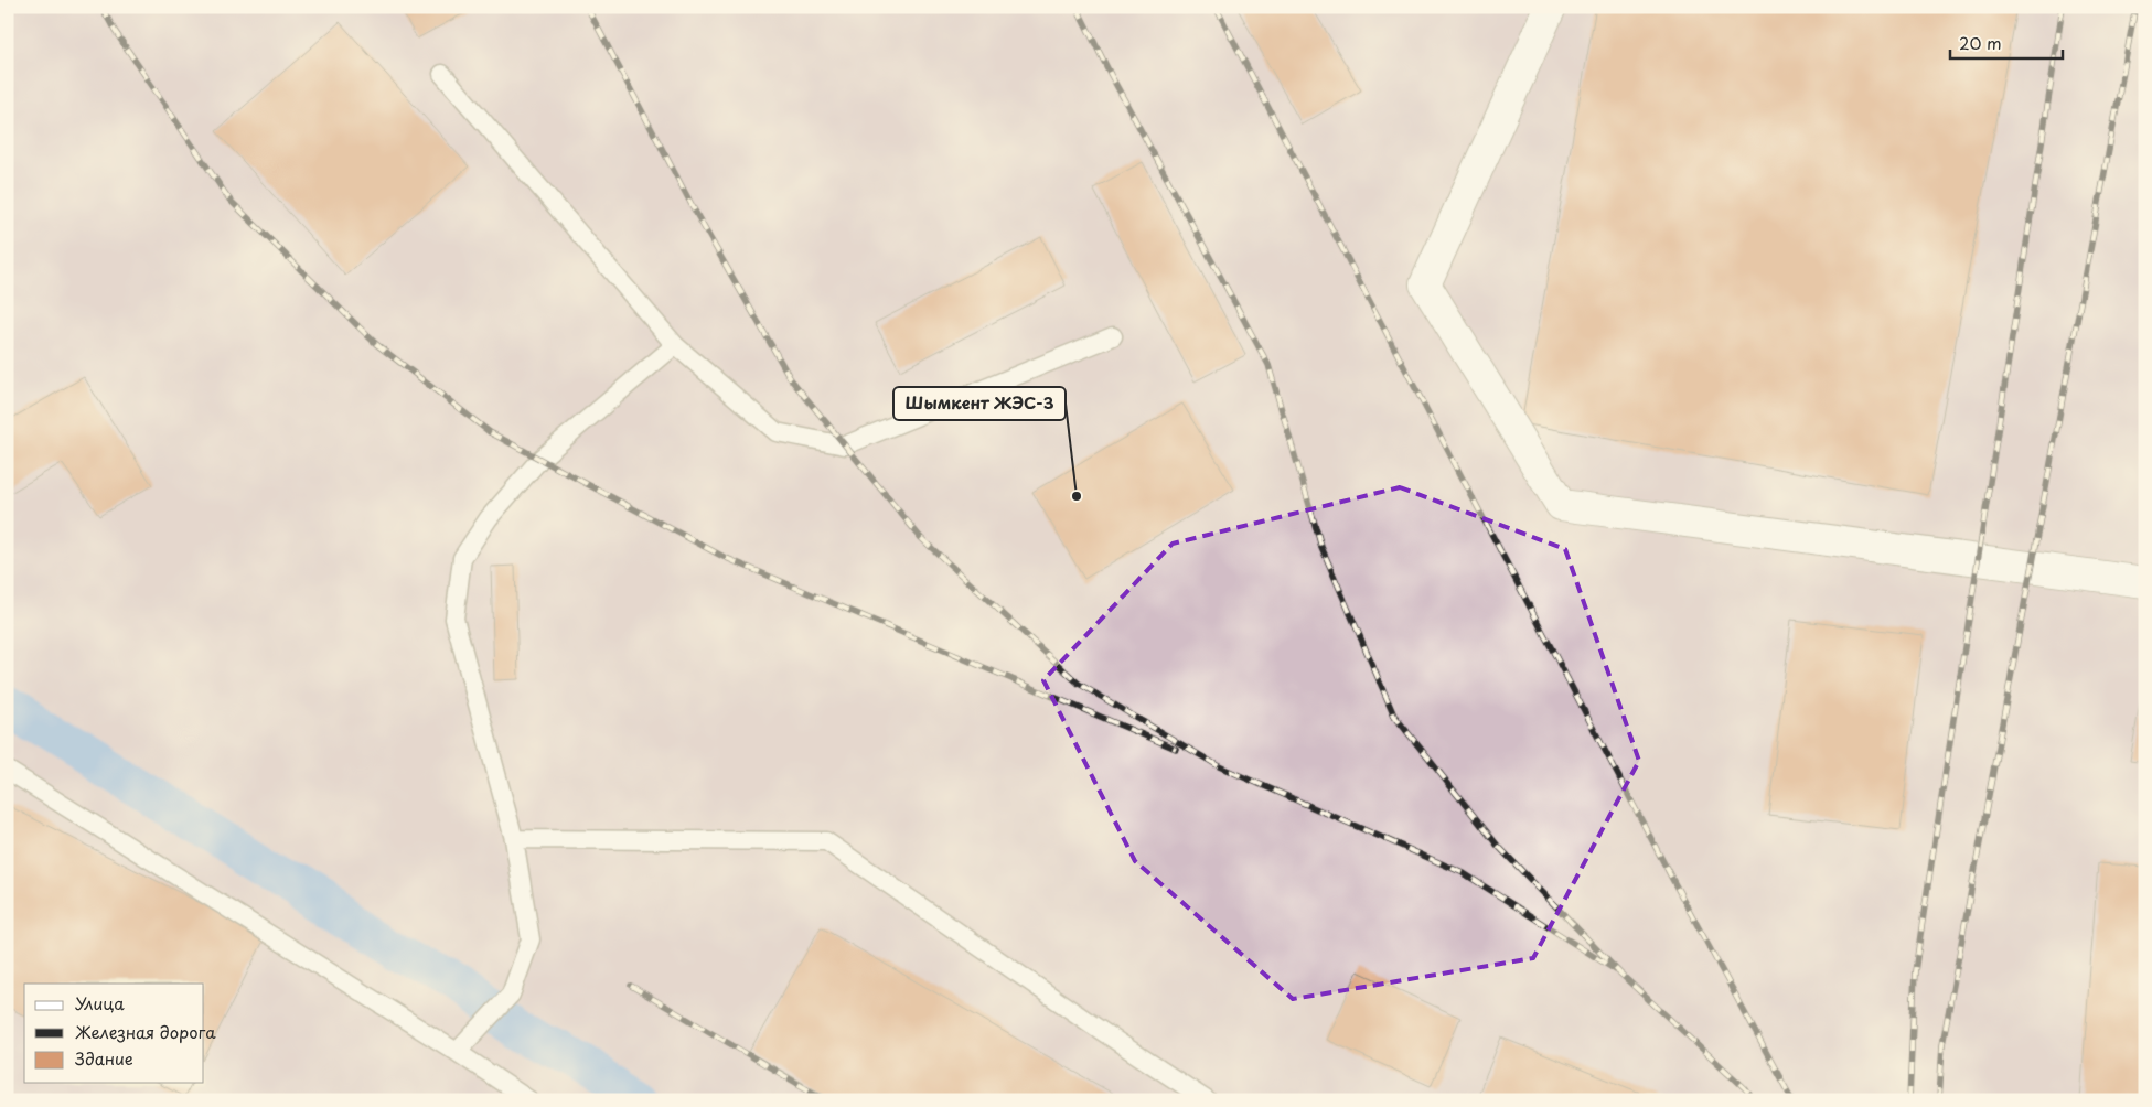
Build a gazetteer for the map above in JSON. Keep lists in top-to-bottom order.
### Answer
{
  "places": ["Шымкент ЖЭС-3"],
  "legend": ["Улица", "Железная дорога", "Здание"],
  "scale_bar": "20 m"
}
